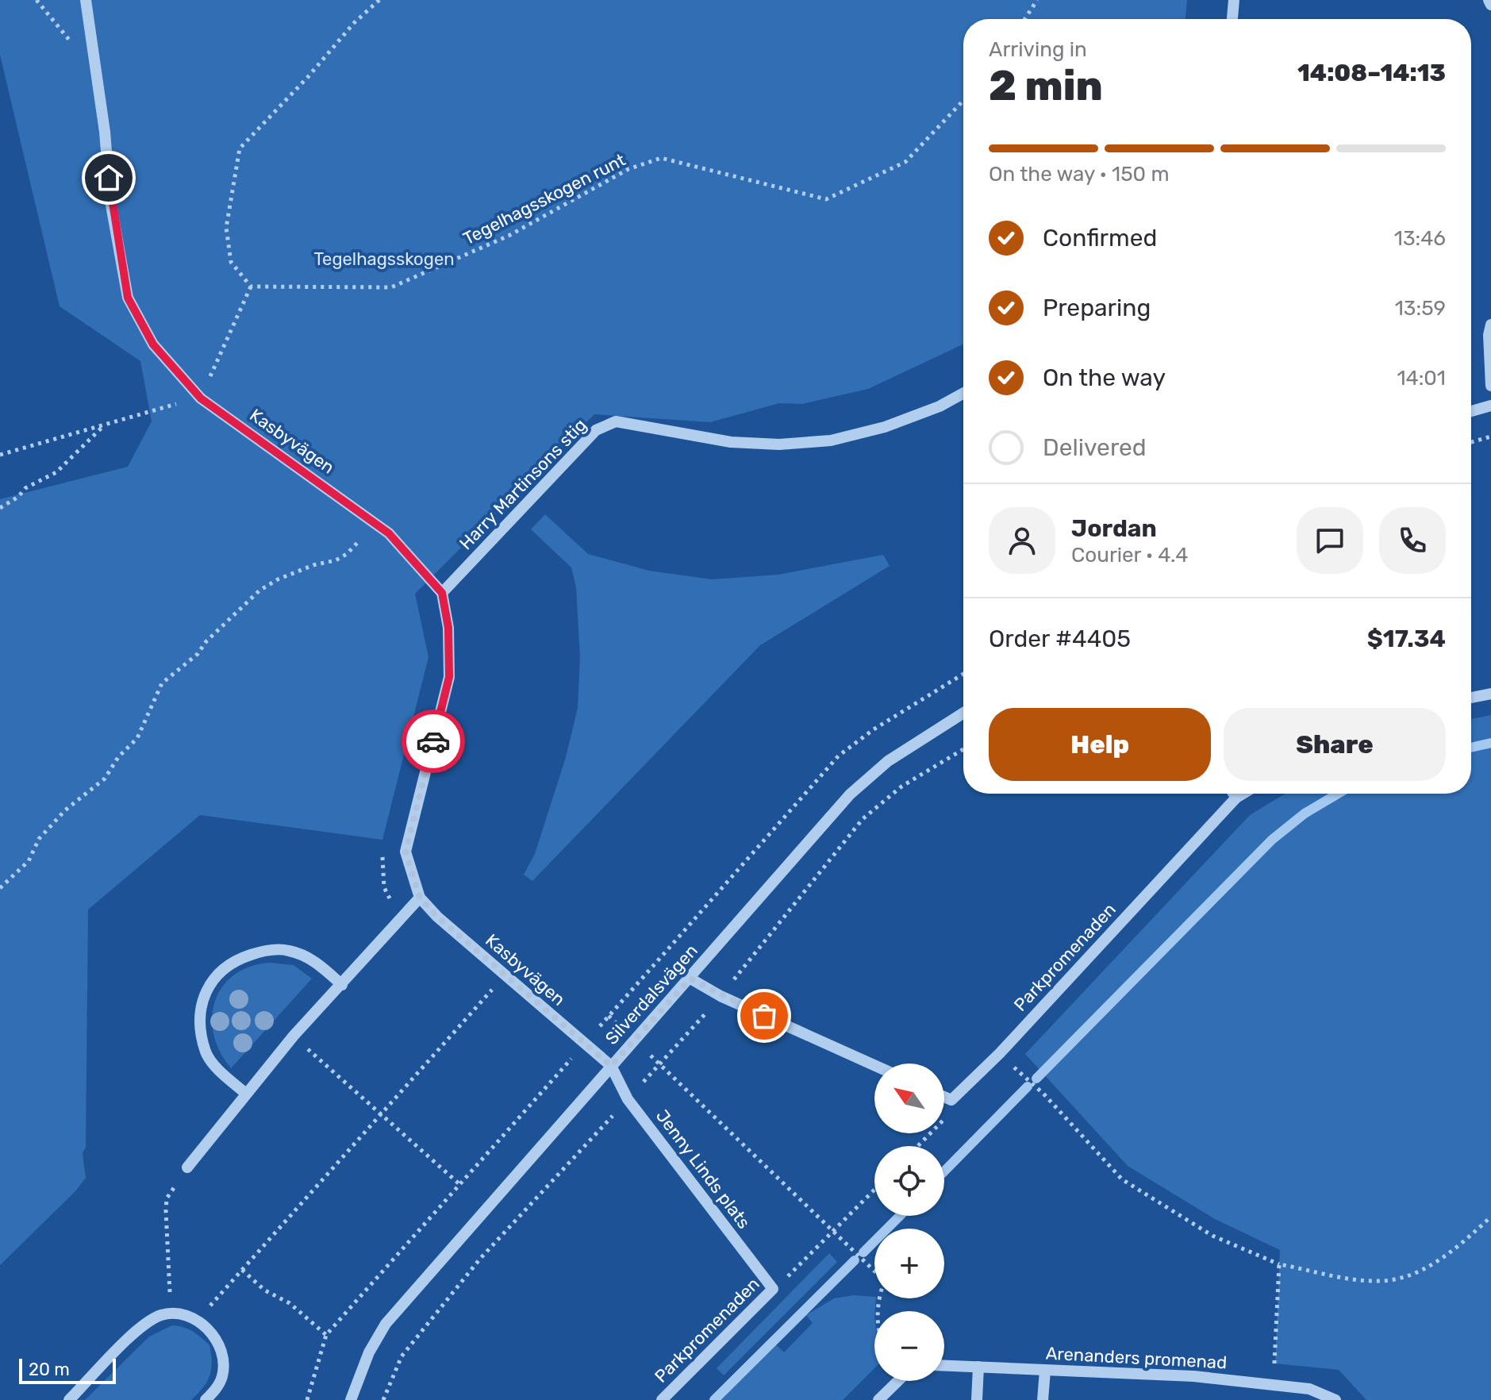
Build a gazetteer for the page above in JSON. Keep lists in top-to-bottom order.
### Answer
{
  "streets": {
    "street": [
      "Kasbyvägen",
      "Harry Martinsons stig",
      "Parkpromenaden",
      "Silverdalsvägen",
      "Jenny Linds plats",
      "Arenanders promenad"
    ],
    "path": ["Tegelhagsskogen runt"]
  },
  "crossings": [
    ["Kasbyvägen", "Harry Martinsons stig"],
    ["Kasbyvägen", "Silverdalsvägen"],
    ["Kasbyvägen", "Jenny Linds plats"],
    ["Parkpromenaden", "Jenny Linds plats"],
    ["Silverdalsvägen", "Jenny Linds plats"]
  ],
  "parks": ["Tegelhagsskogen"],
  "scale_bar": "20 m",
  "north": "top left",
  "page": {
    "heading": ["2 min", "Arriving in", "14:08–14:13"],
    "panel": [
      "Jordan",
      "Courier · 4.4",
      "Order #4405",
      "$17.34"
    ],
    "bar": "On the way · 150 m",
    "list": [
      ["Confirmed", "13:46"],
      ["Preparing", "13:59"],
      ["On the way", "14:01"],
      "Delivered"
    ],
    "buttons": ["Help", "Share"],
    "map_buttons": ["+", "−"],
    "scale": "20 m"
  }
}
